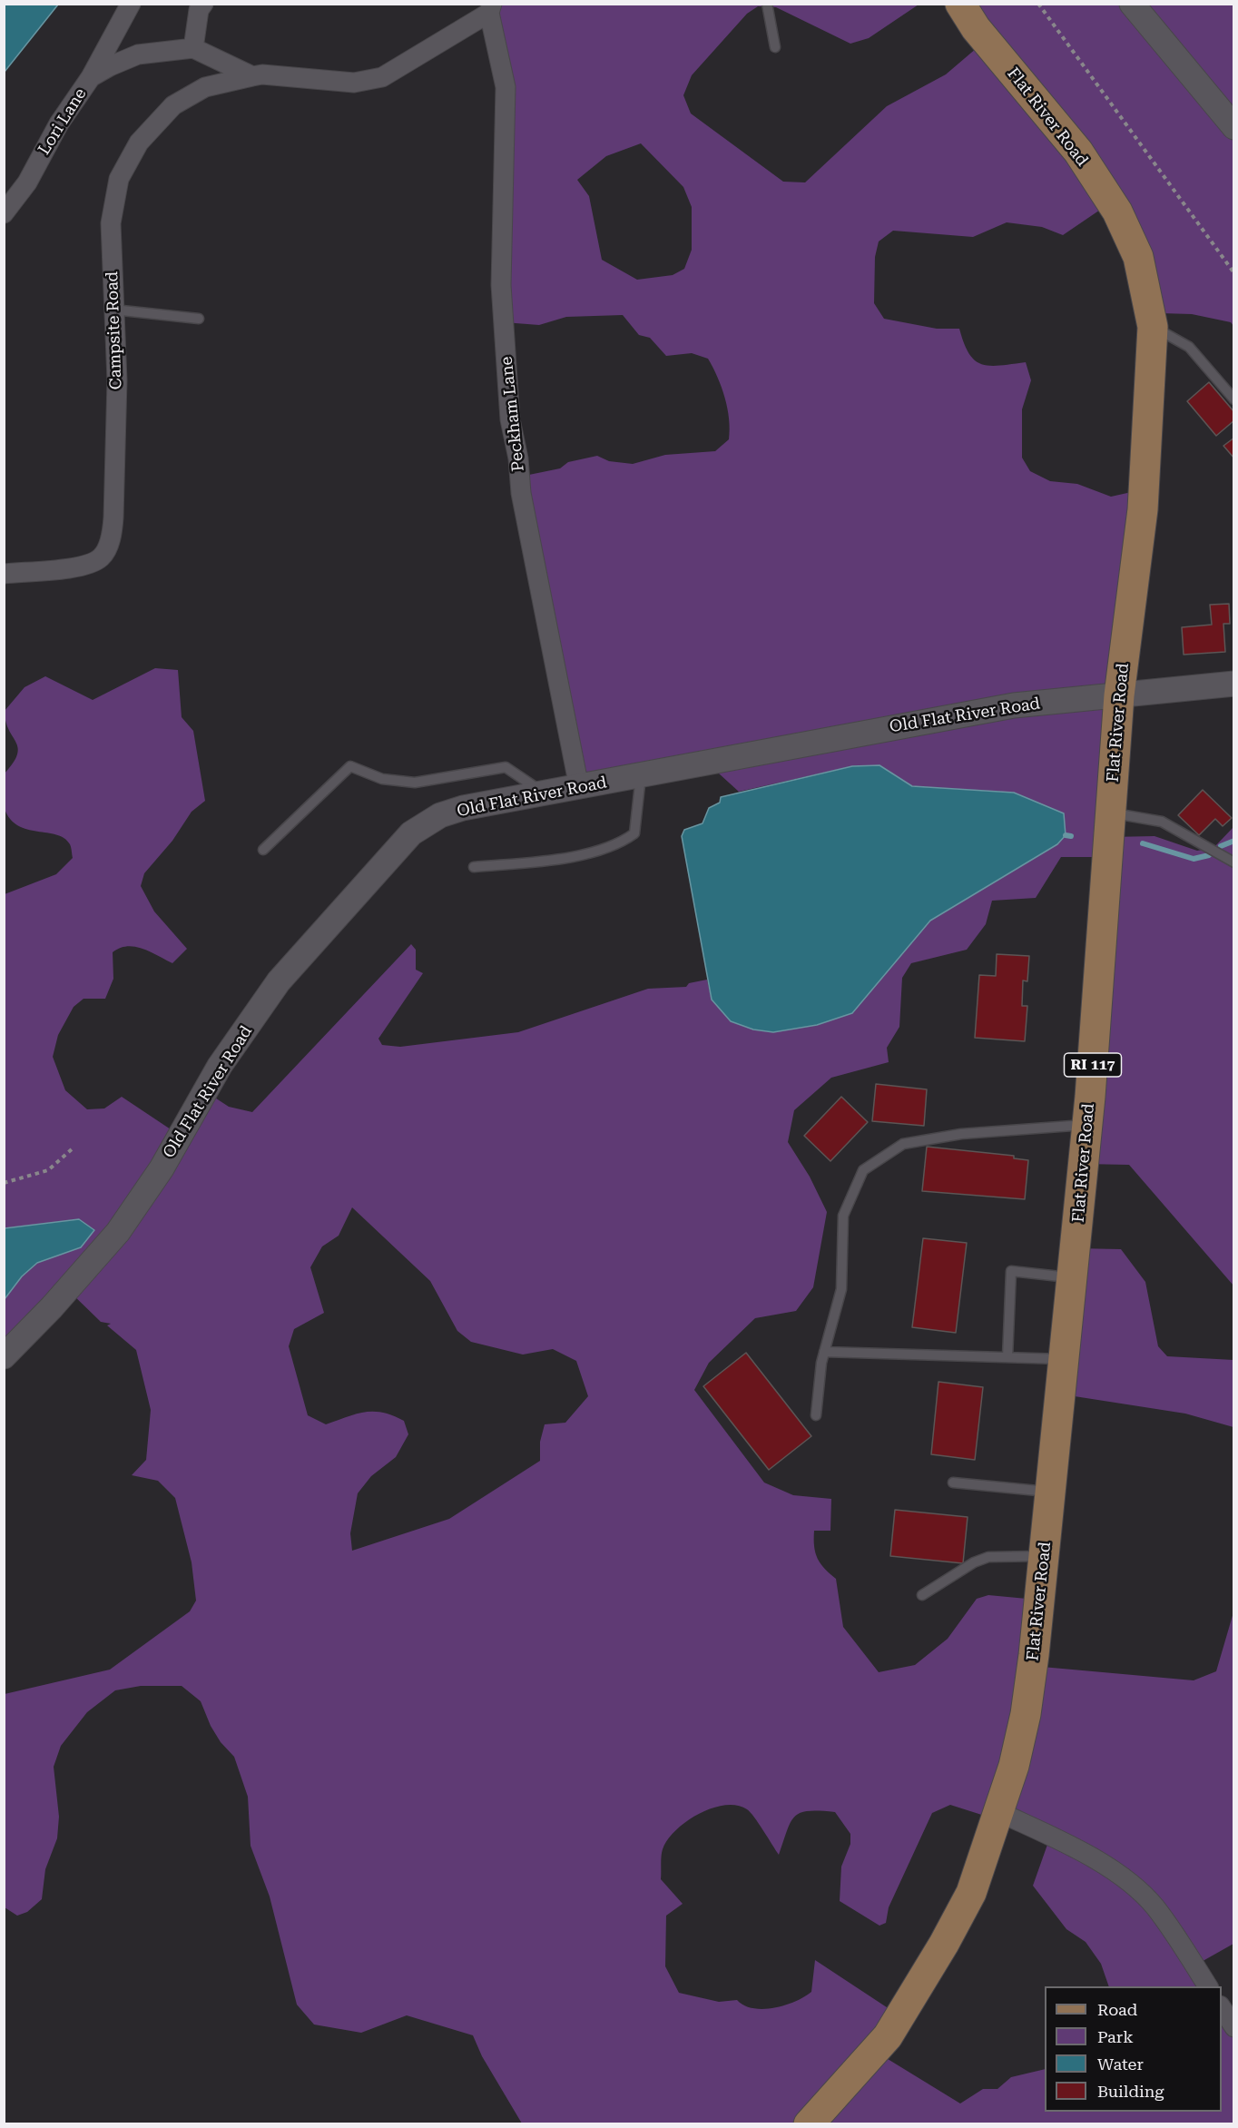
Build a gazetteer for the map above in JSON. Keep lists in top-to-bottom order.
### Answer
{
  "streets": {
    "main road": ["Flat River Road", "RI 117"],
    "street": [
      "Lori Lane",
      "Campsite Road",
      "Peckham Lane",
      "Old Flat River Road"
    ]
  },
  "crossings": [
    ["Flat River Road", "Old Flat River Road"],
    ["Campsite Road", "Peckham Lane"],
    ["Peckham Lane", "Old Flat River Road"]
  ],
  "legend": [
    "Road",
    "Park",
    "Water",
    "Building"
  ]
}
